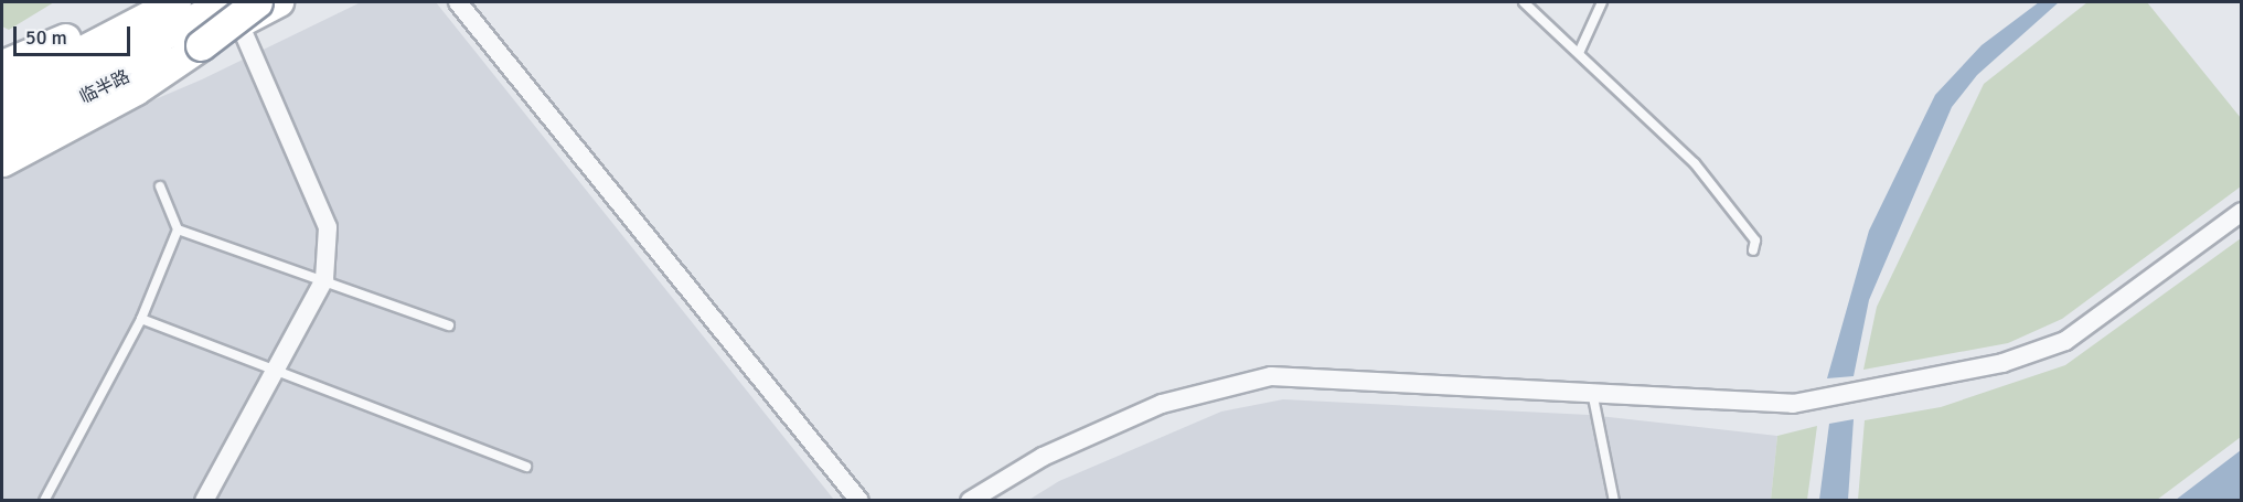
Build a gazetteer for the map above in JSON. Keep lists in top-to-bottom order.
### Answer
{
  "streets": {
    "main road": ["临半路"]
  },
  "scale_bar": "50 m"
}
